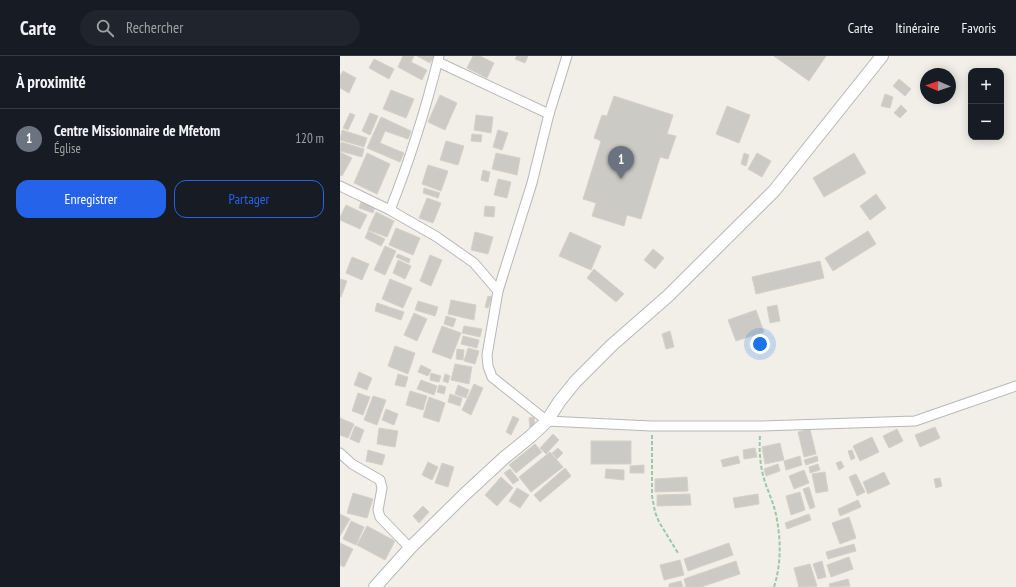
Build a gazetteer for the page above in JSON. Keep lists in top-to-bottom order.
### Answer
{
  "north": "left",
  "page": {
    "header": "Carte",
    "search": "Rechercher",
    "nav": ["Carte", "Itinéraire", "Favoris"],
    "heading": "À proximité",
    "map_buttons": ["+", "−"],
    "list": [
      {
        "mark": "1",
        "name": "Centre Missionnaire de Mfetom",
        "note": "Église",
        "value": "120 m"
      }
    ],
    "pins": "1",
    "buttons": ["Enregistrer", "Partager"]
  }
}
